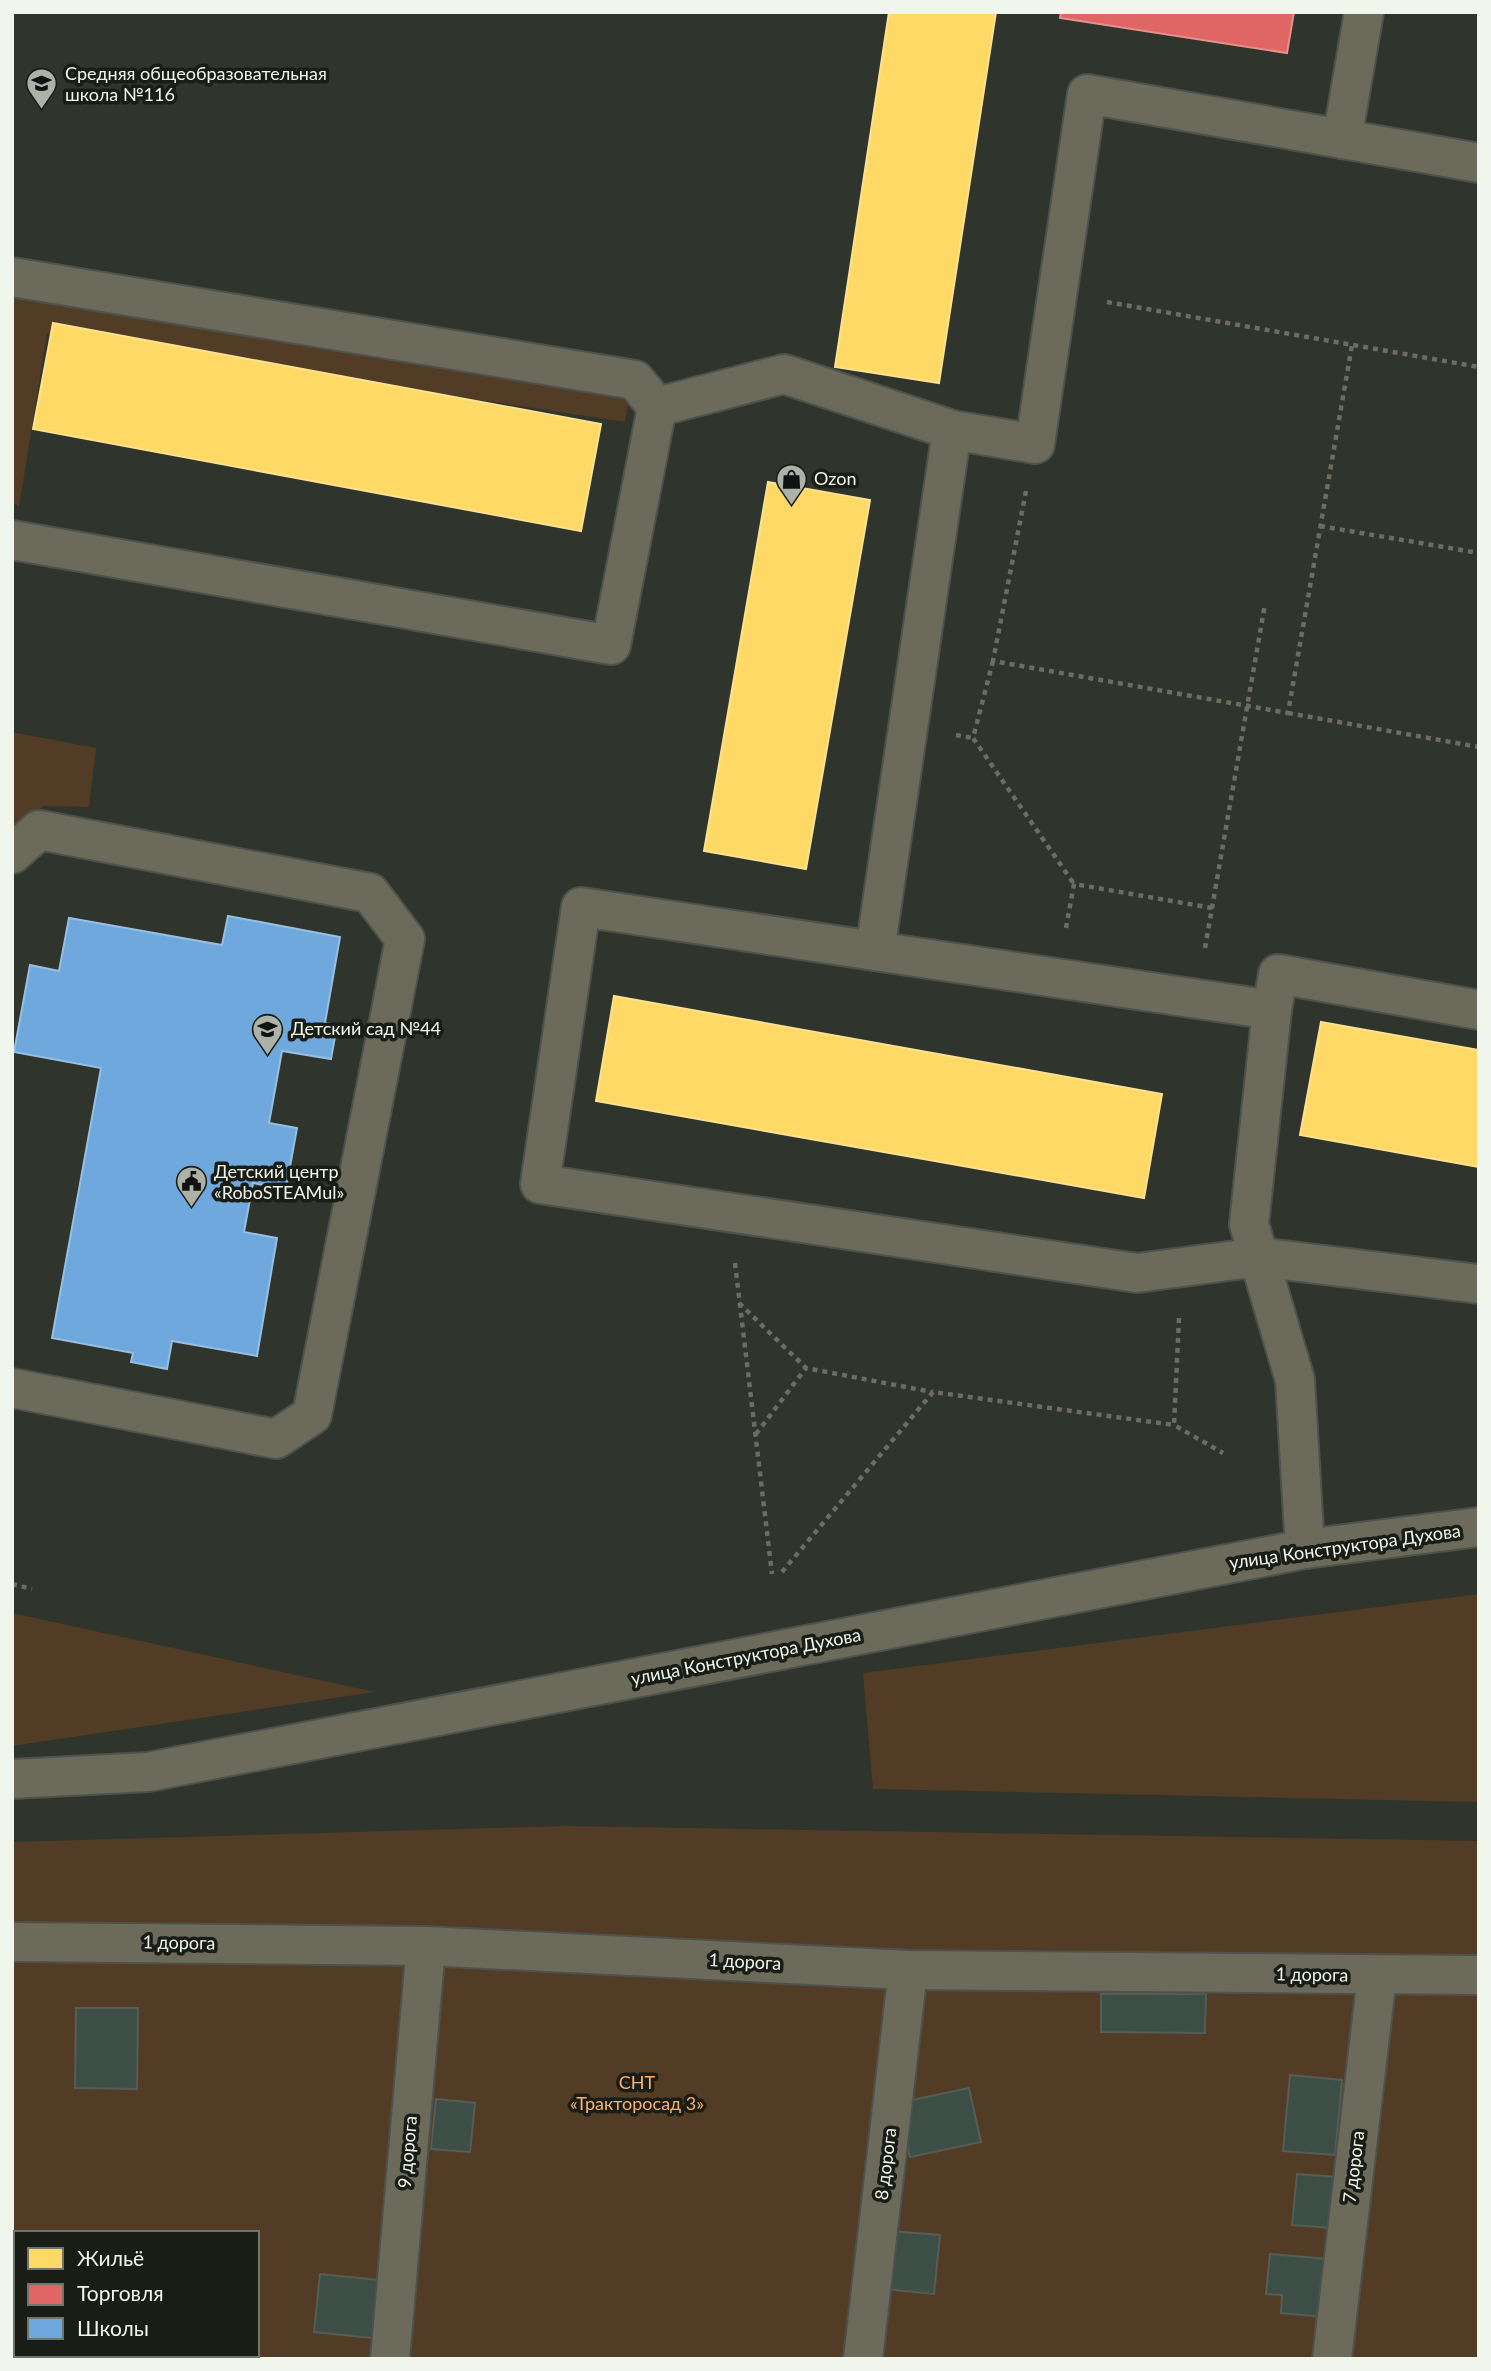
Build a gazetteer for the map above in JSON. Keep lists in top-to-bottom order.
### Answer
{
  "streets": {
    "street": [
      "улица Конструктора Духова",
      "1 дорога",
      "9 дорога",
      "8 дорога",
      "7 дорога"
    ]
  },
  "crossings": [
    ["1 дорога", "9 дорога"],
    ["1 дорога", "8 дорога"],
    ["1 дорога", "7 дорога"]
  ],
  "parks": ["СНТ «Тракторосад 3»"],
  "places": {
    "school or university": ["Средняя общеобразовательная школа №116", "Детский сад №44"],
    "shop": ["Ozon"],
    "public building": ["Детский центр «RoboSTEAMul»"]
  },
  "legend": ["Жильё", "Торговля", "Школы"]
}
